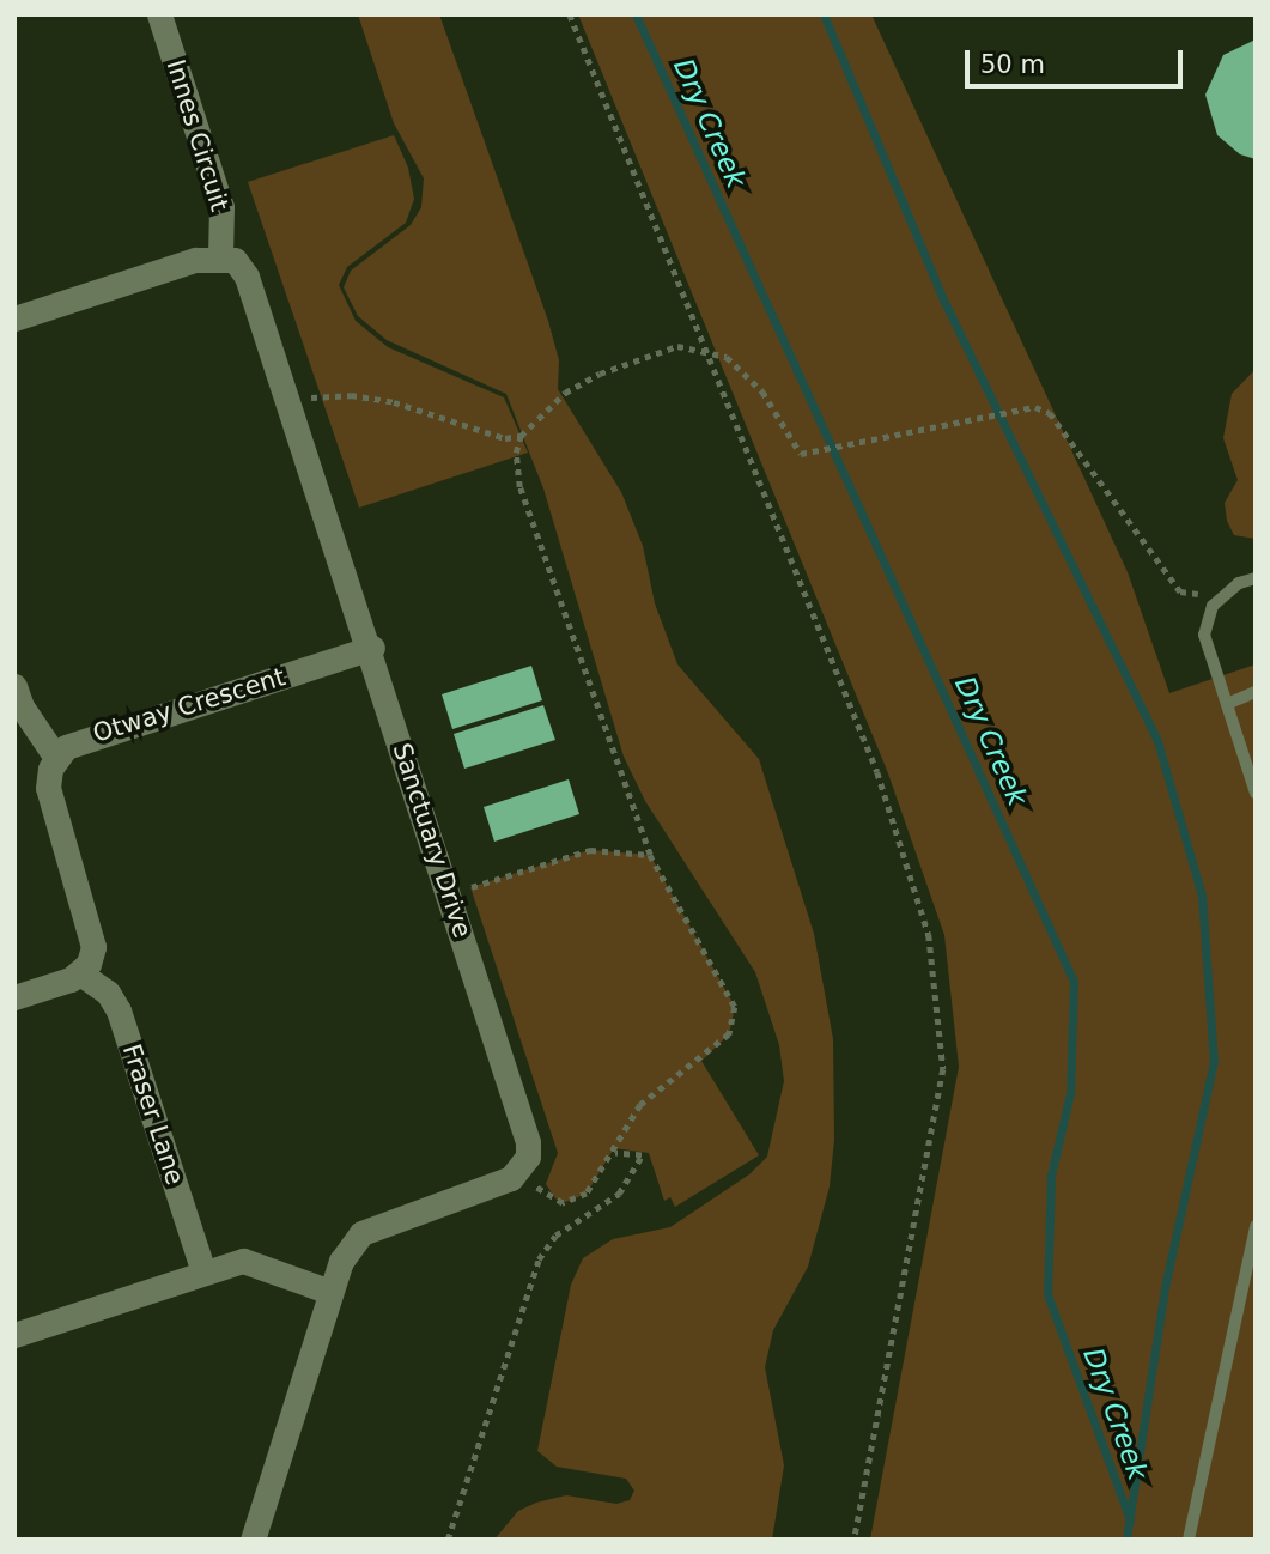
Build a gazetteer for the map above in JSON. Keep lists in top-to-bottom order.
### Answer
{
  "streets": {
    "street": [
      "Innes Circuit",
      "Otway Crescent",
      "Sanctuary Drive",
      "Fraser Lane"
    ]
  },
  "crossings": [
    ["Innes Circuit", "Sanctuary Drive"],
    ["Otway Crescent", "Sanctuary Drive"]
  ],
  "water": ["Dry Creek"],
  "scale_bar": "50 m"
}
